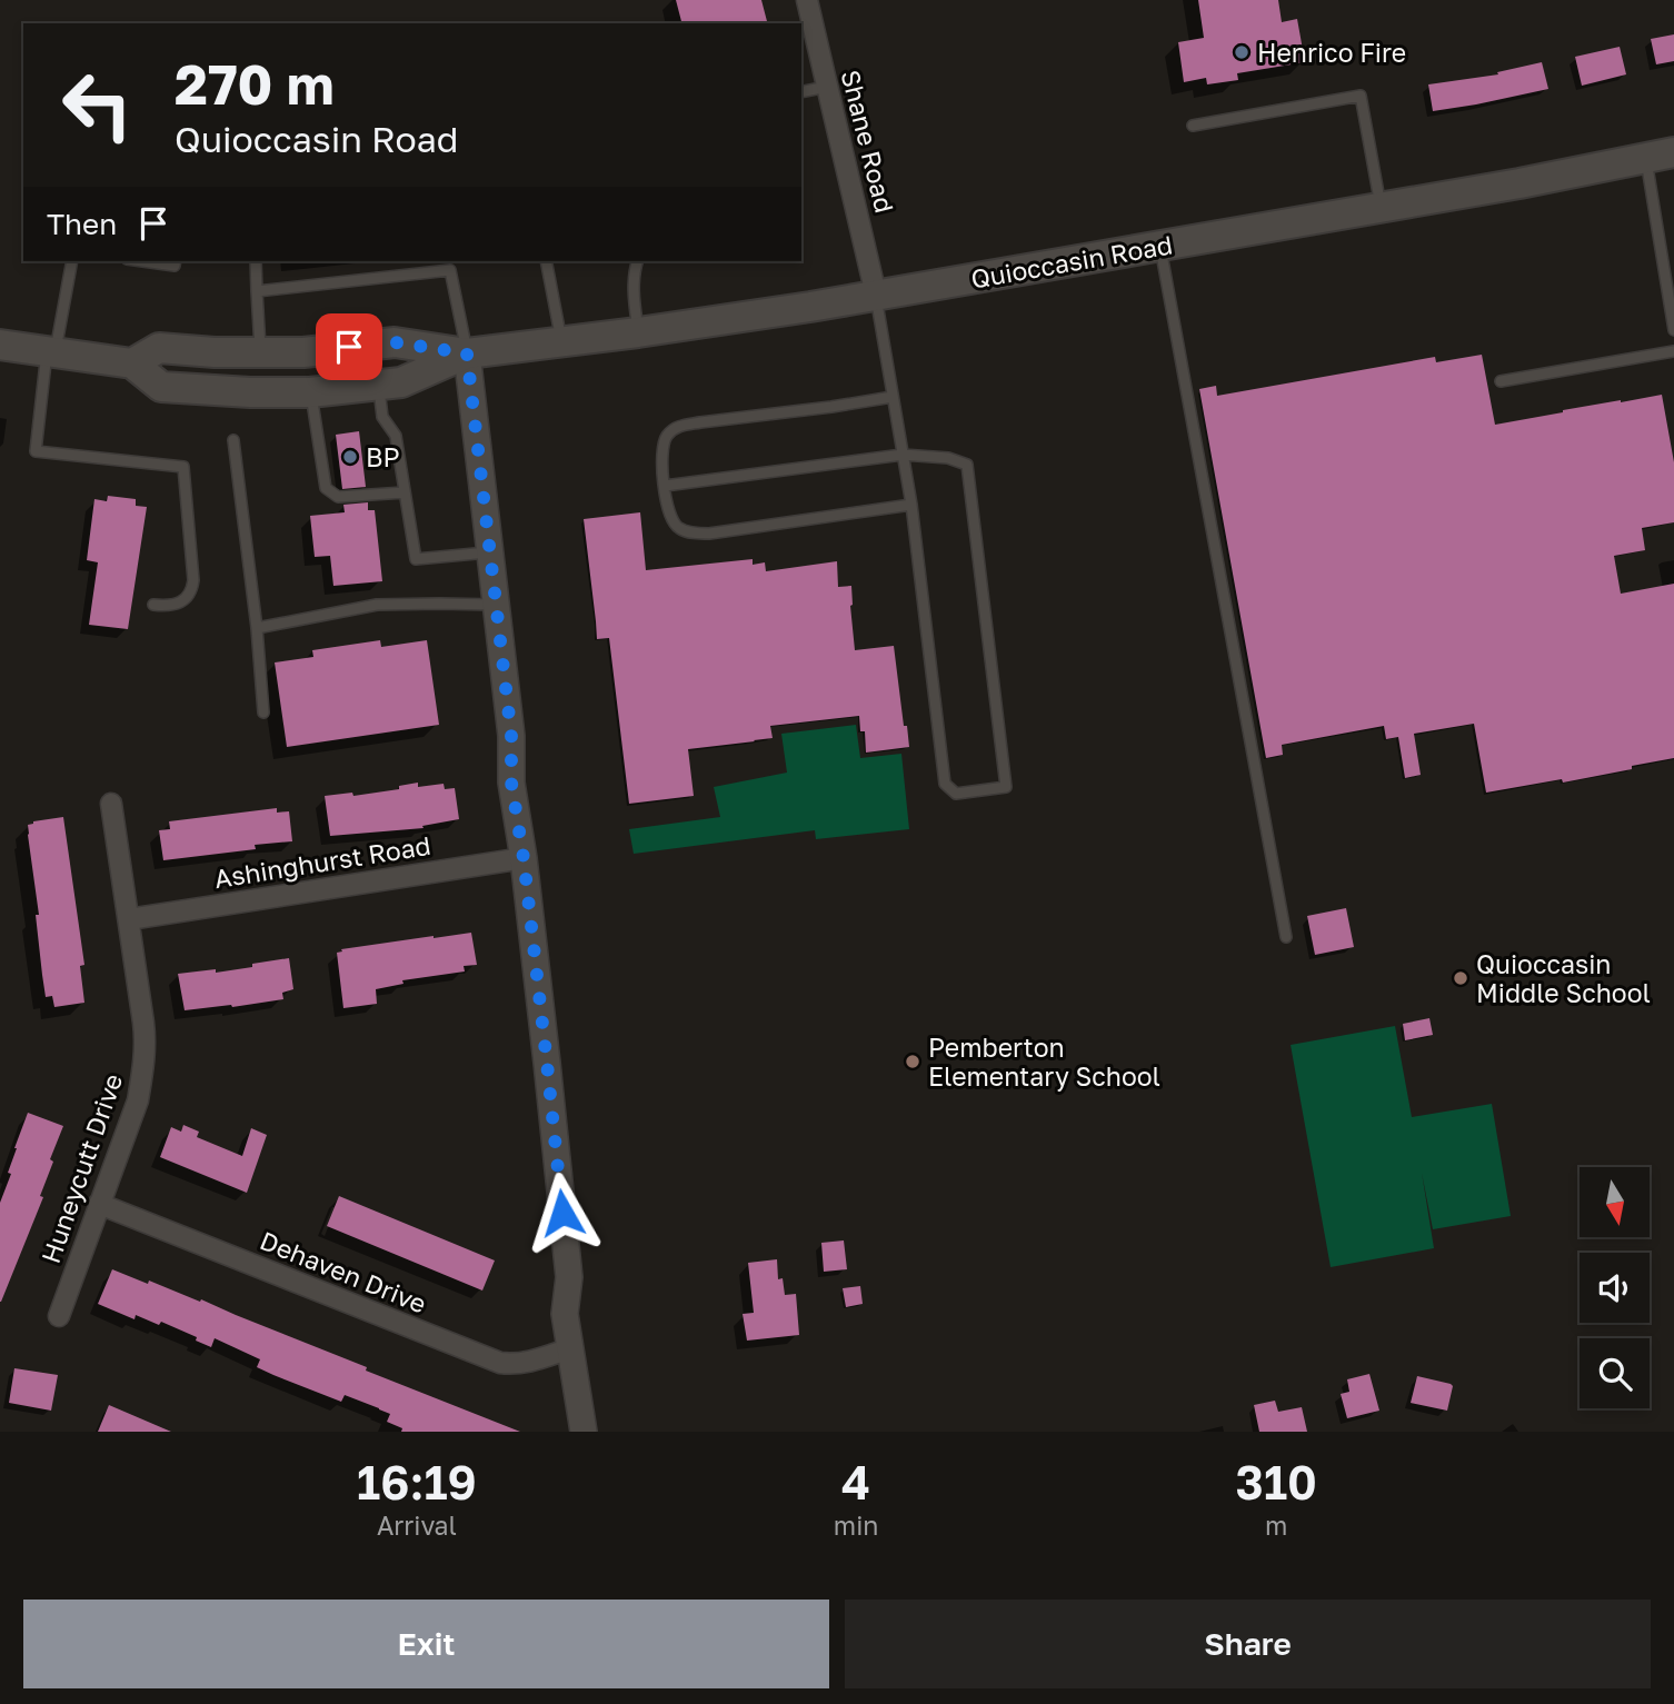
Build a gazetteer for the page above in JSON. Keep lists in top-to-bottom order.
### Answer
{
  "streets": {
    "main road": ["Quioccasin Road"],
    "street": [
      "Shane Road",
      "Ashinghurst Road",
      "Huneycutt Drive",
      "Dehaven Drive"
    ]
  },
  "crossings": [
    ["Shane Road", "Quioccasin Road"],
    ["Ashinghurst Road", "Huneycutt Drive"],
    ["Huneycutt Drive", "Dehaven Drive"]
  ],
  "places": [
    "Henrico Fire",
    "BP",
    "Quioccasin Middle School",
    "Pemberton Elementary School"
  ],
  "north": "bottom",
  "page": {
    "turn": ["270 m", "Quioccasin Road"],
    "then": "Then",
    "eta": [
      "16:19",
      "Arrival",
      "4",
      "min",
      "310",
      "m"
    ],
    "buttons": ["Exit", "Share"]
  }
}
